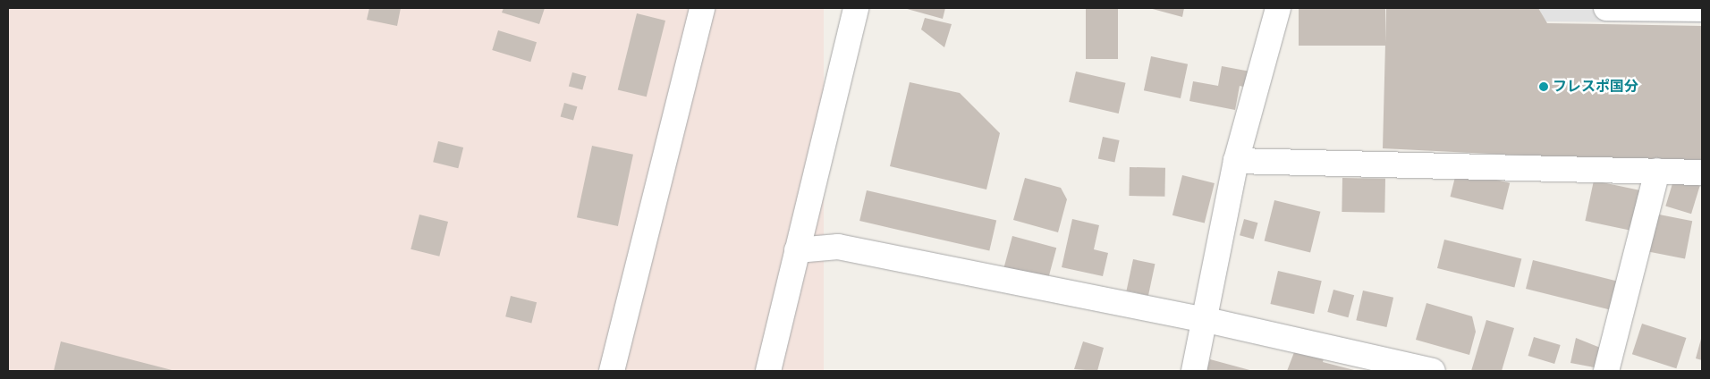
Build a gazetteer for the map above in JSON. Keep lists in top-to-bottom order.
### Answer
{
  "places": ["フレスポ国分"]
}
